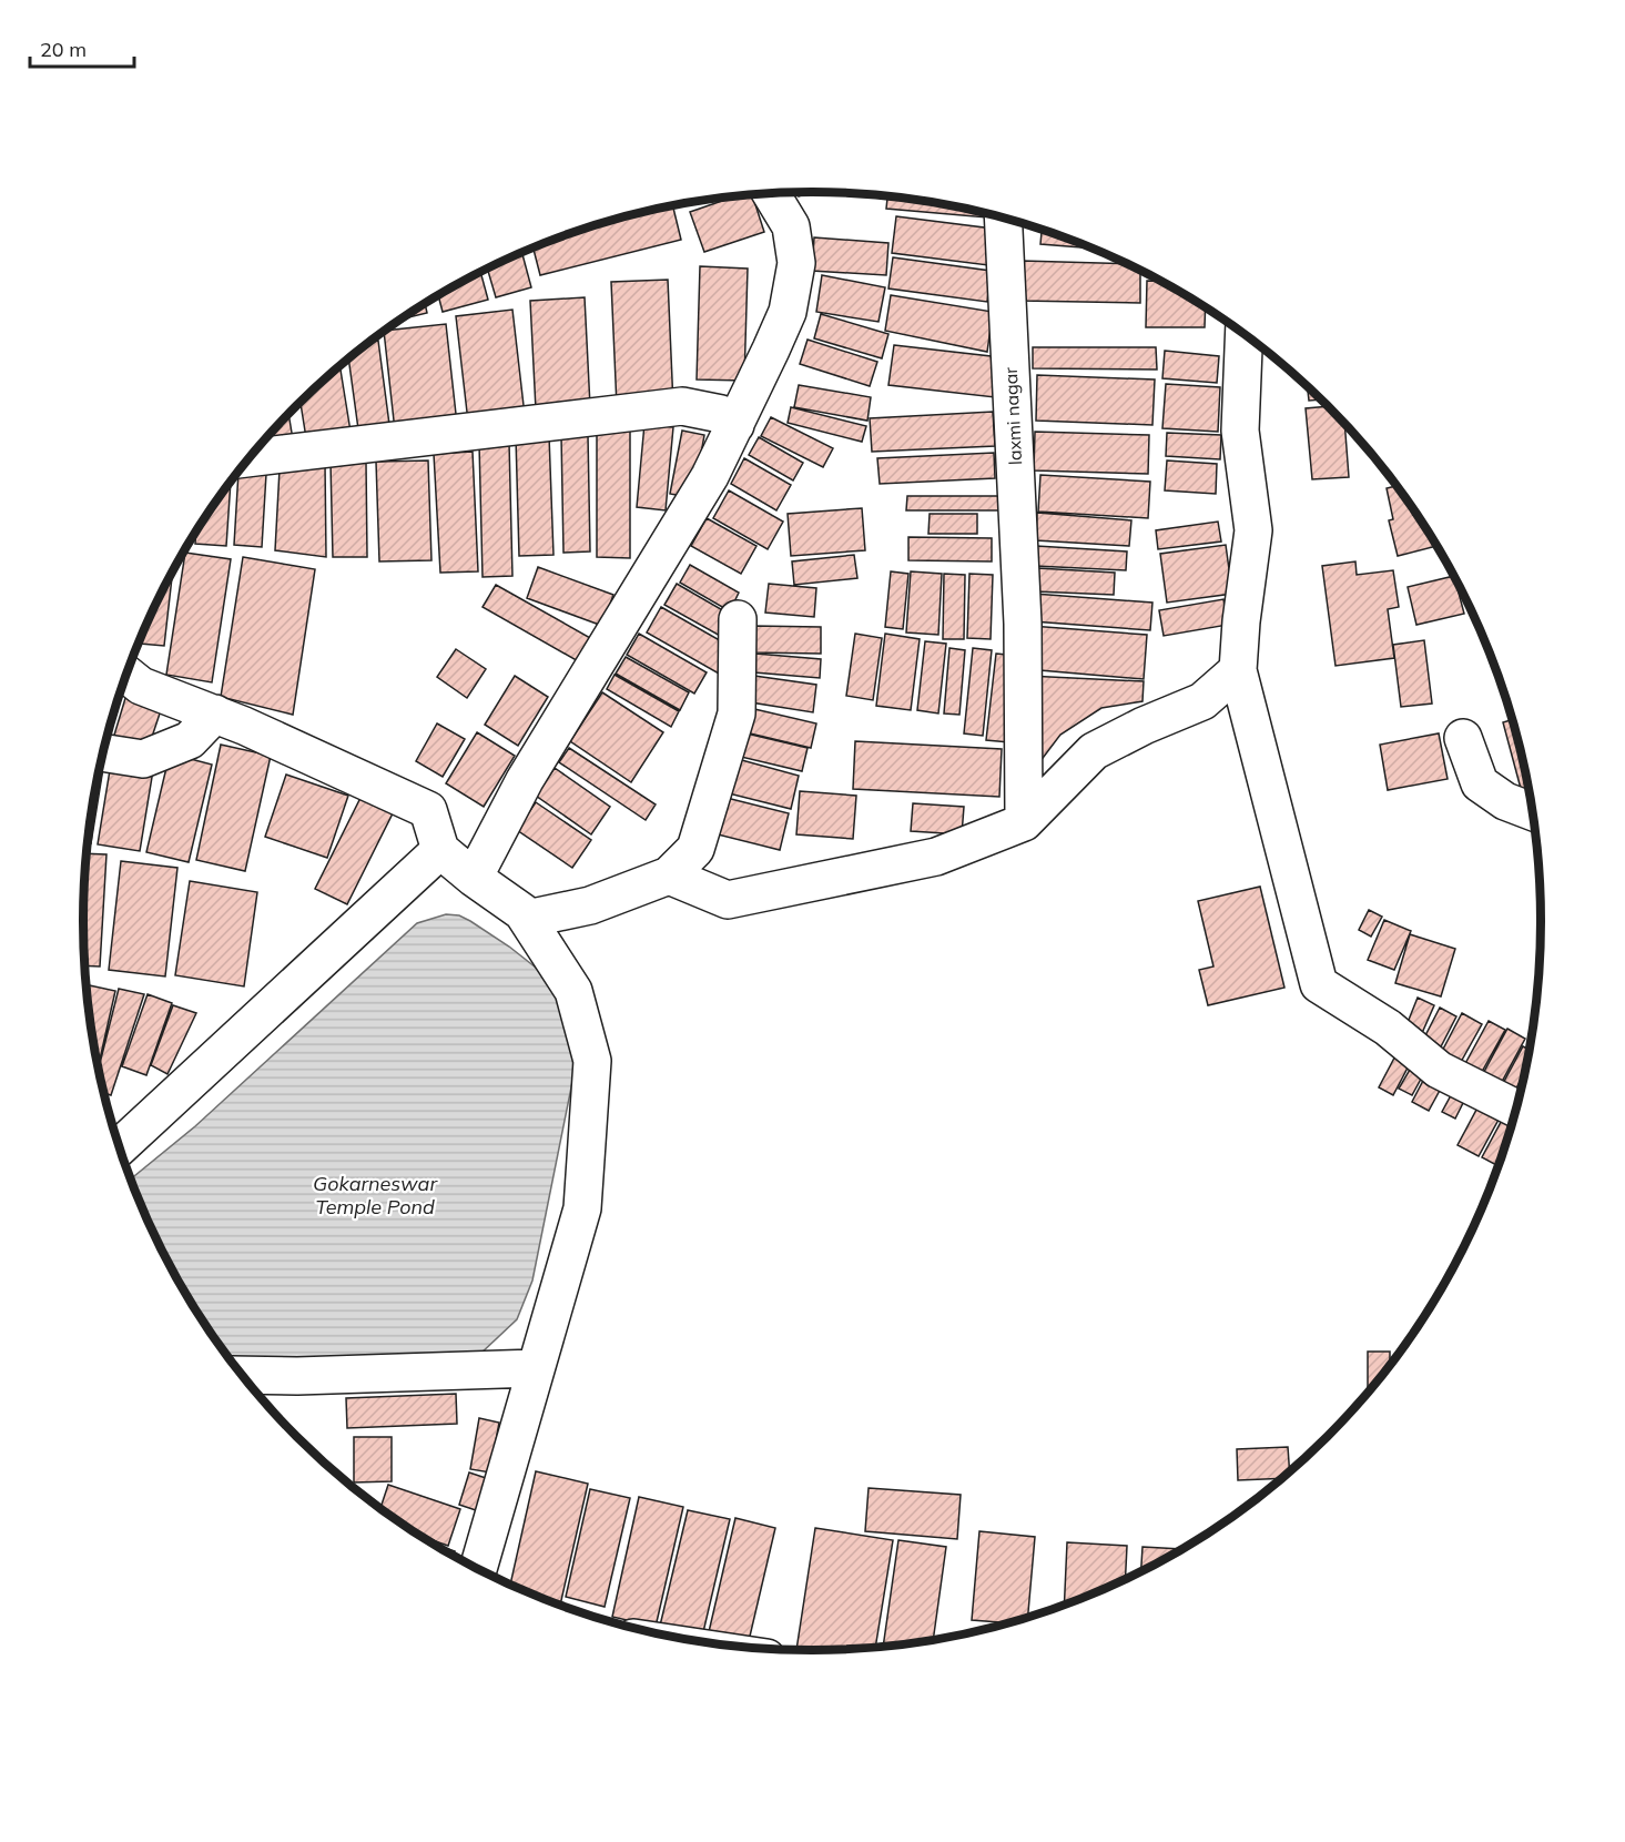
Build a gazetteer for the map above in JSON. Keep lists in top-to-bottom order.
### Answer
{
  "streets": {
    "street": ["laxmi nagar"]
  },
  "water": ["Gokarneswar Temple Pond"],
  "scale_bar": "20 m"
}
